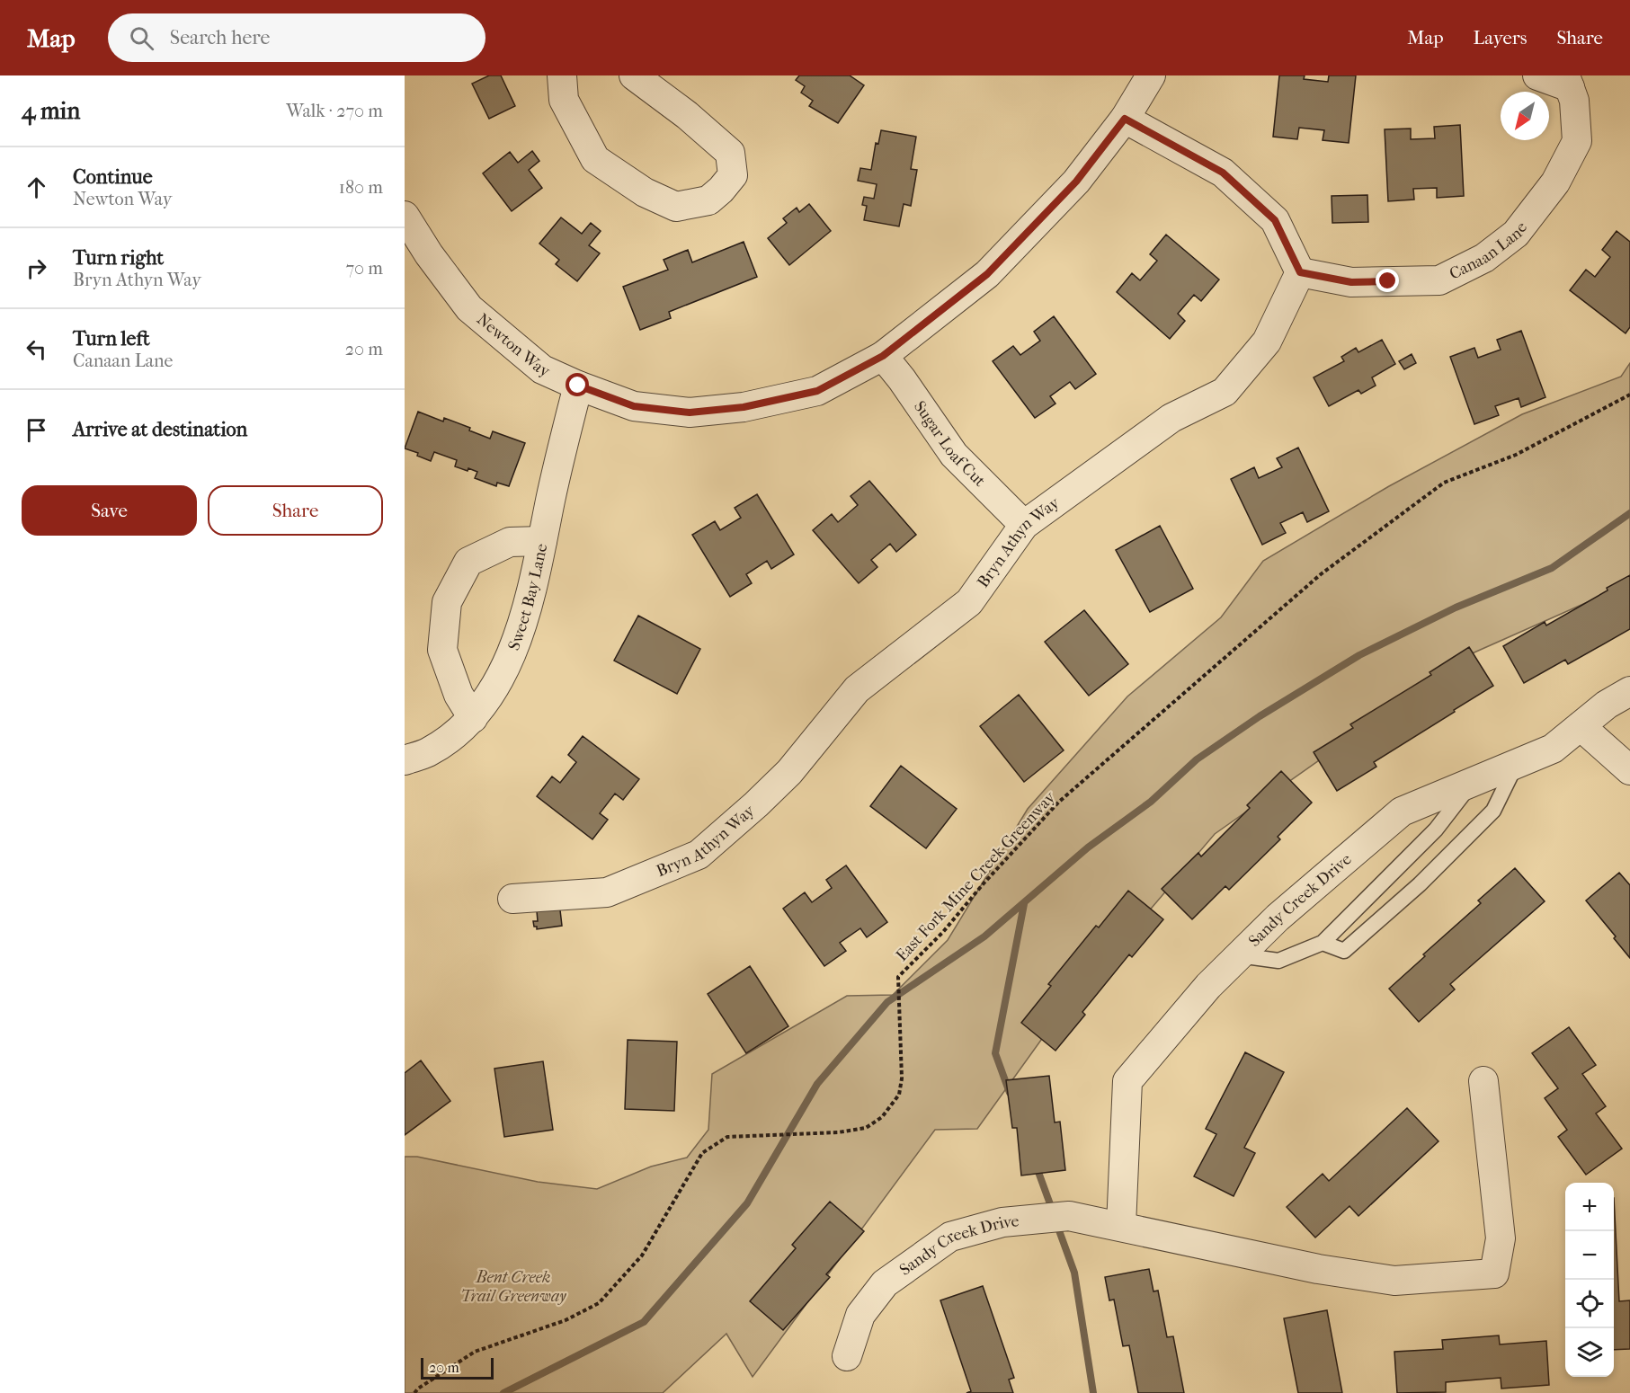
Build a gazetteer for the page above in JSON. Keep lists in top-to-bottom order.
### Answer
{
  "streets": {
    "street": [
      "Canaan Lane",
      "Newton Way",
      "Sugar Loaf Cut",
      "Bryn Athyn Way",
      "Sweet Bay Lane",
      "Sandy Creek Drive"
    ],
    "path": ["East Fork Mine Creek Greenway"]
  },
  "crossings": [
    ["Canaan Lane", "Bryn Athyn Way"],
    ["Newton Way", "Sugar Loaf Cut"],
    ["Newton Way", "Sweet Bay Lane"],
    ["Sugar Loaf Cut", "Bryn Athyn Way"]
  ],
  "parks": ["Bent Creek Trail Greenway"],
  "scale_bar": "20 m",
  "north": "bottom left",
  "page": {
    "header": "Map",
    "search": "Search here",
    "nav": ["Map", "Layers", "Share"],
    "heading": ["4 min", "Walk · 270 m"],
    "list": [
      ["Continue", "Newton Way", "180 m"],
      ["Turn right", "Bryn Athyn Way", "70 m"],
      ["Turn left", "Canaan Lane", "20 m"],
      "Arrive at destination"
    ],
    "buttons": ["Save", "Share"],
    "map_buttons": ["+", "−"],
    "scale": "20 m"
  }
}
